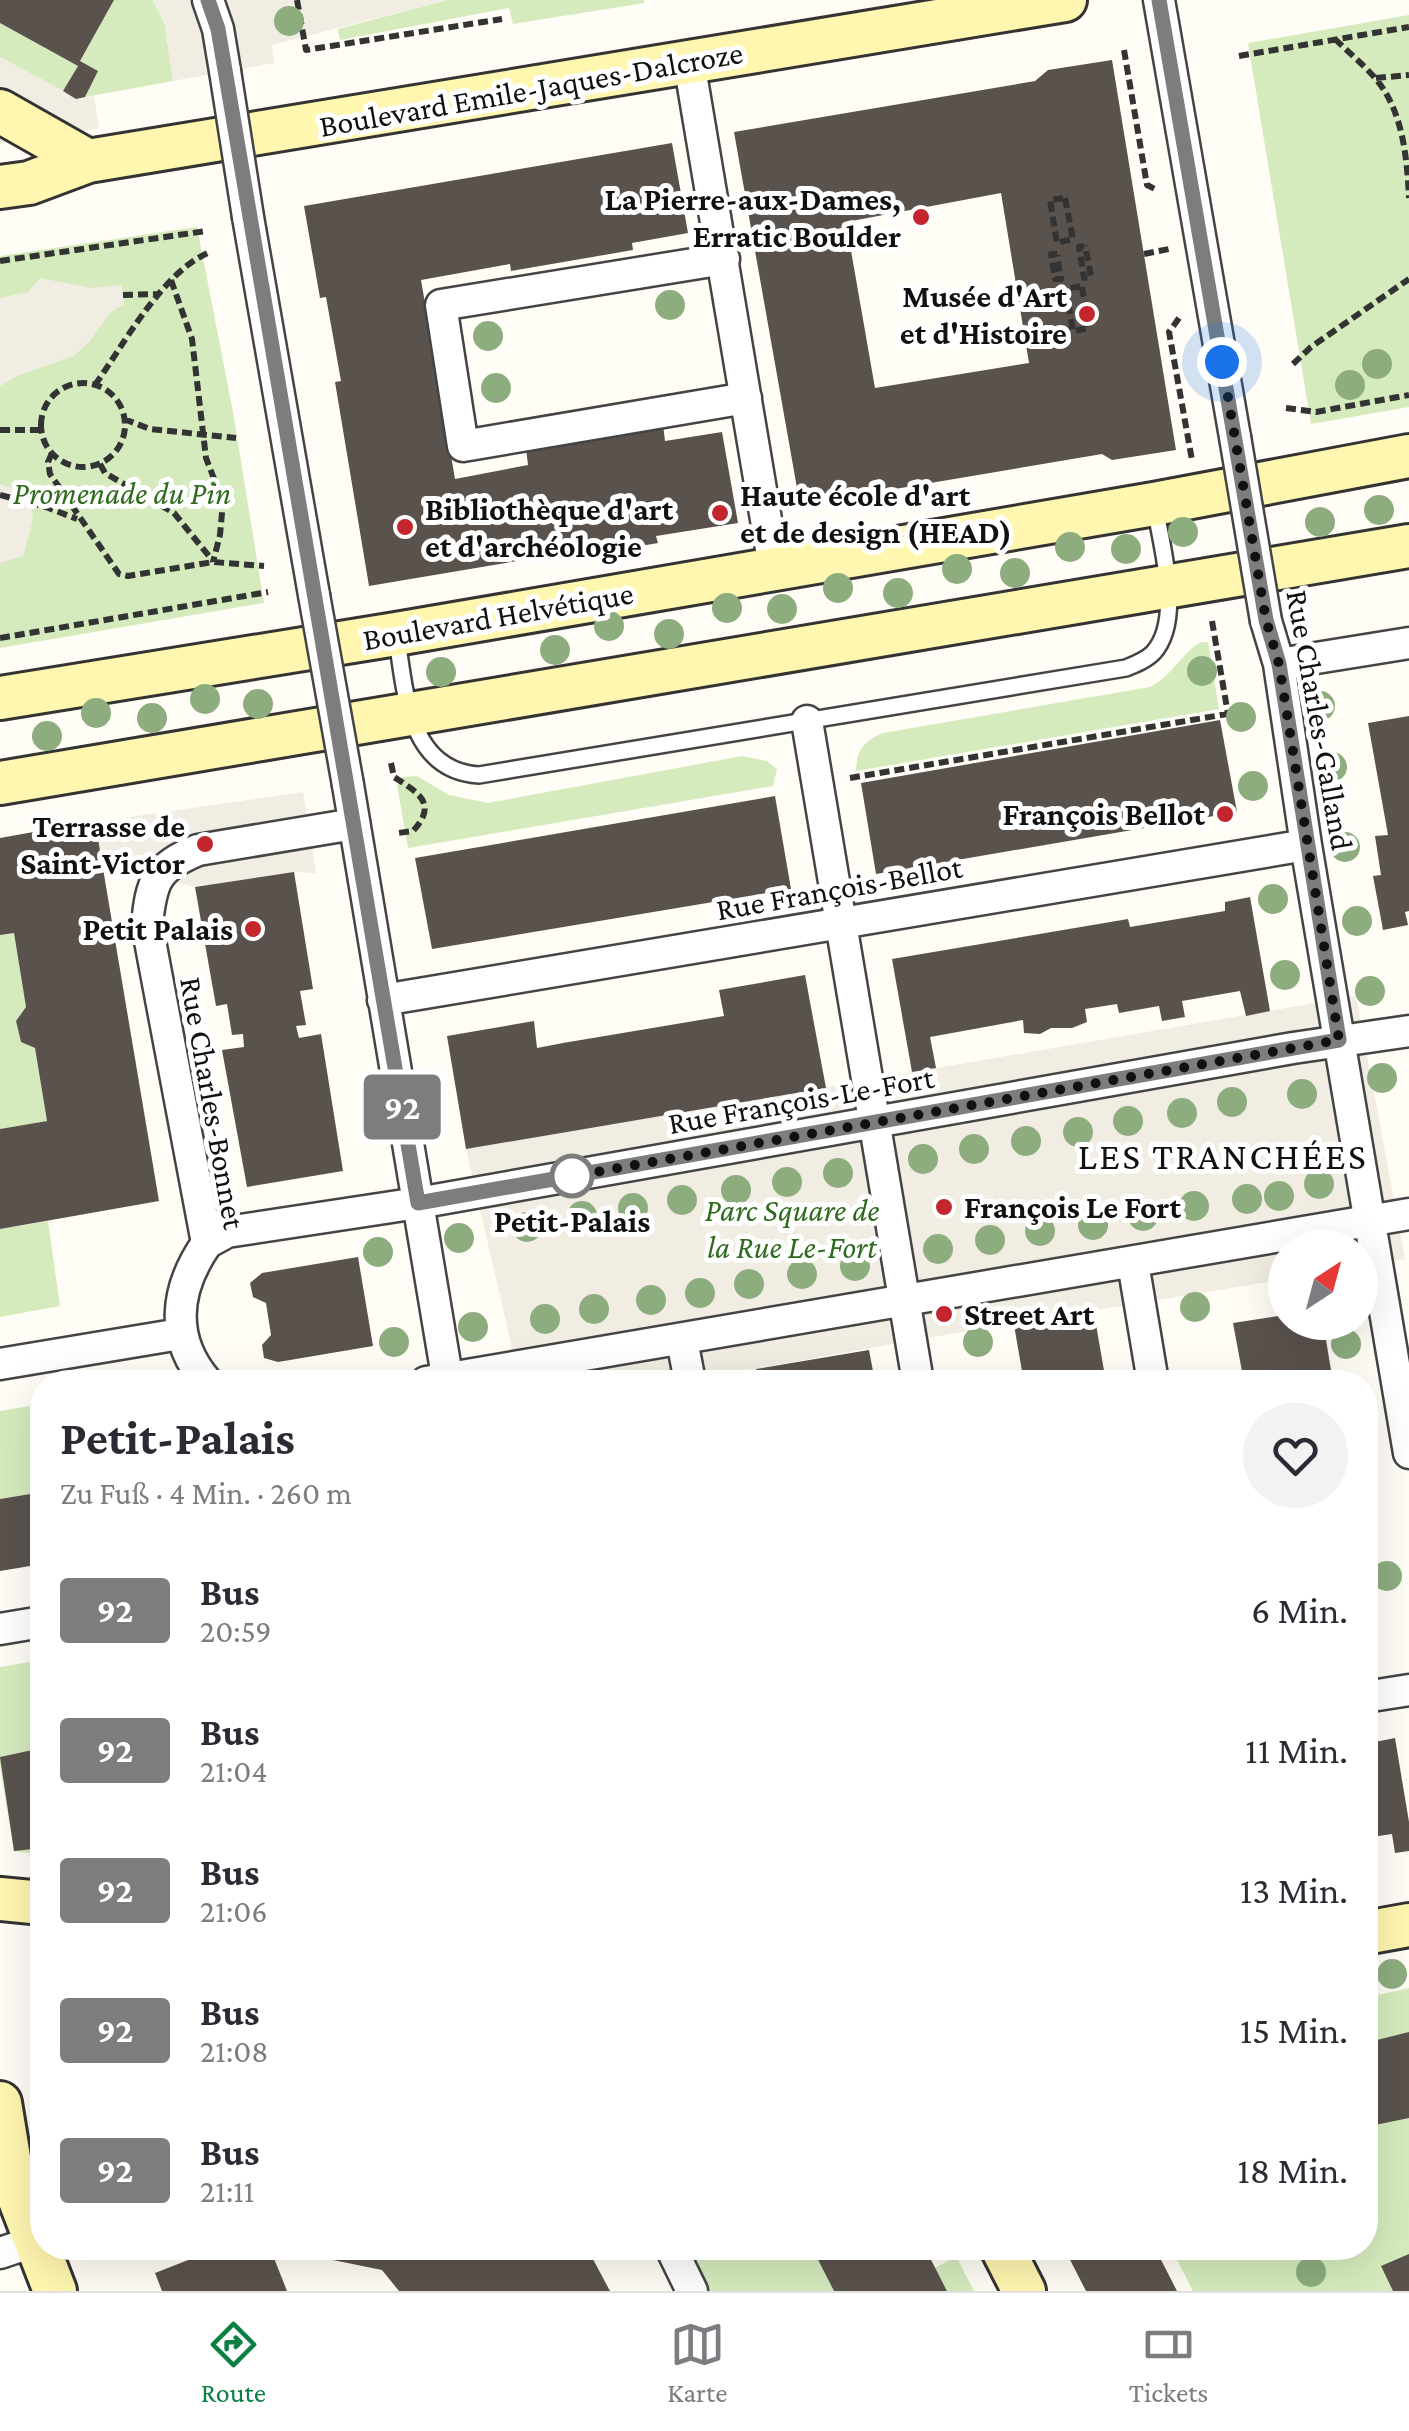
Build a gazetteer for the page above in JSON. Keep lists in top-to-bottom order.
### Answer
{
  "streets": {
    "main road": ["Boulevard Emile-Jaques-Dalcroze", "Boulevard Helvétique"],
    "street": [
      "Rue Charles-Galland",
      "Rue François-Bellot",
      "Rue François-Le-Fort",
      "Rue Charles-Bonnet"
    ]
  },
  "crossings": [
    ["Rue Charles-Galland", "Rue François-Bellot"],
    ["Rue Charles-Galland", "Rue François-Le-Fort"],
    ["Rue François-Le-Fort", "Rue Charles-Bonnet"]
  ],
  "districts": ["LES TRANCHÉES"],
  "parks": ["Promenade du Pin", "Parc Square de la Rue Le-Fort"],
  "places": [
    "La Pierre-aux-Dames, Erratic Boulder",
    "Musée d'Art et d'Histoire",
    "Haute école d'art et de design (HEAD)",
    "Bibliothèque d'art et d'archéologie",
    "François Bellot",
    "Terrasse de Saint-Victor",
    "Petit Palais",
    "Petit-Palais",
    "François Le Fort",
    "Street Art"
  ],
  "lines": ["bus line 92"],
  "north": "top right",
  "page": {
    "on_map": "92",
    "heading": ["Petit-Palais", "Zu Fuß · 4 Min. · 260 m"],
    "list": [
      {
        "mark": "92",
        "name": "Bus",
        "note": "20:59",
        "value": "6 Min."
      },
      {
        "mark": "92",
        "name": "Bus",
        "note": "21:04",
        "value": "11 Min."
      },
      {
        "mark": "92",
        "name": "Bus",
        "note": "21:06",
        "value": "13 Min."
      },
      {
        "mark": "92",
        "name": "Bus",
        "note": "21:08",
        "value": "15 Min."
      },
      {
        "mark": "92",
        "name": "Bus",
        "note": "21:11",
        "value": "18 Min."
      }
    ],
    "tabs": ["Route", "Karte", "Tickets"]
  }
}
